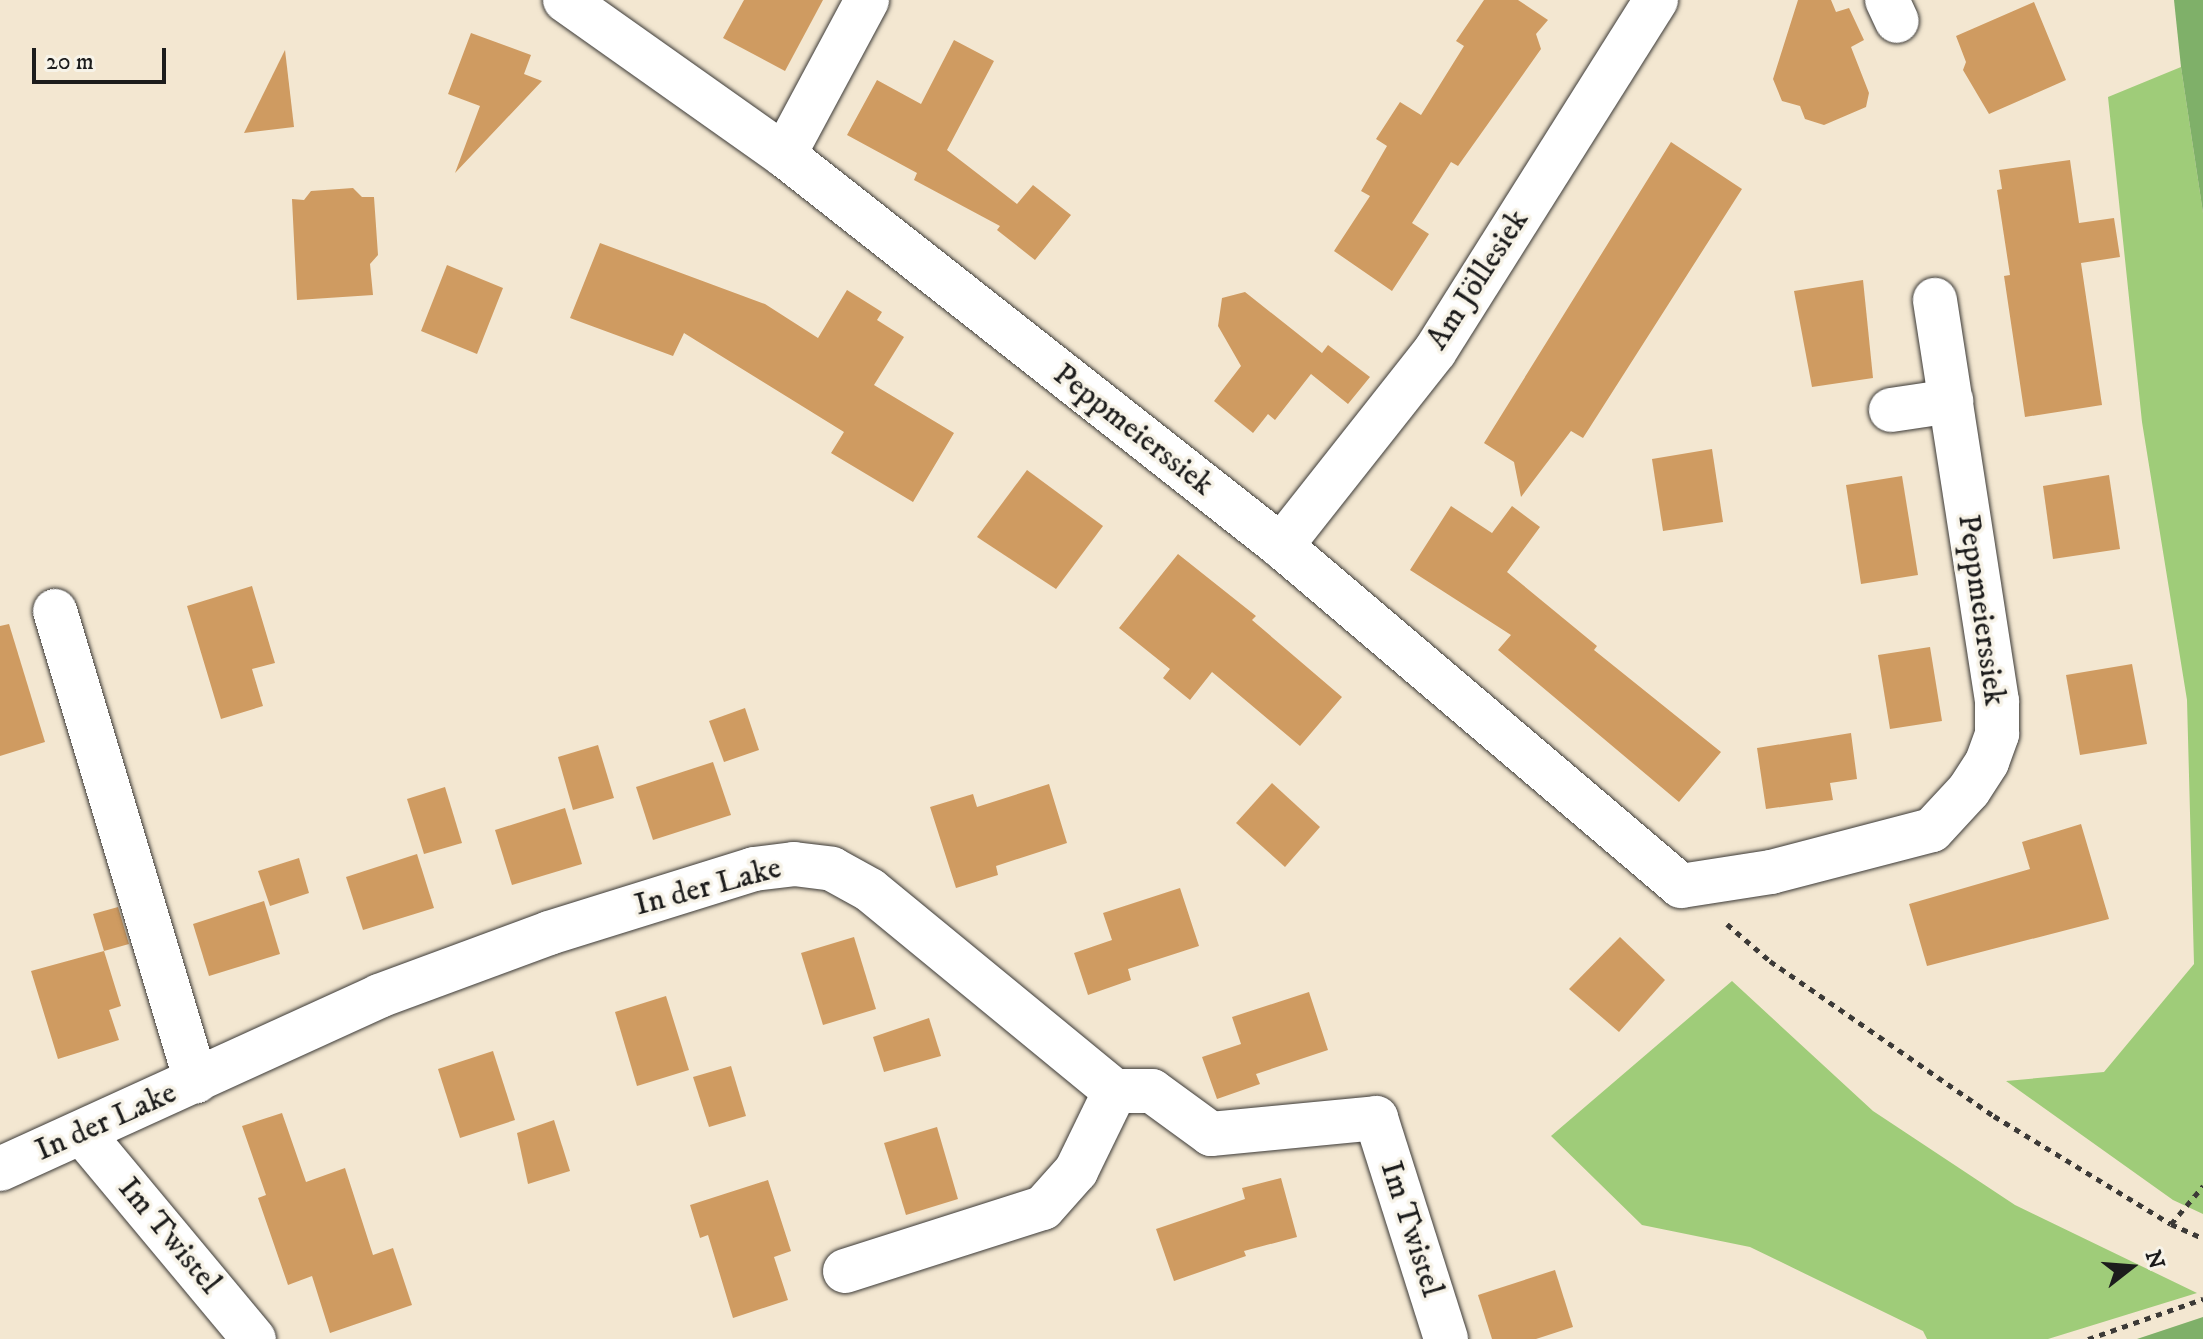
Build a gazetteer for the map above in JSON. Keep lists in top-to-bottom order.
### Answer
{
  "streets": {
    "street": [
      "Am Jöllesiek",
      "Peppmeierssiek",
      "In der Lake",
      "Im Twistel"
    ]
  },
  "crossings": [
    ["Am Jöllesiek", "Peppmeierssiek"],
    ["In der Lake", "Im Twistel"]
  ],
  "scale_bar": "20 m",
  "north": "right"
}
